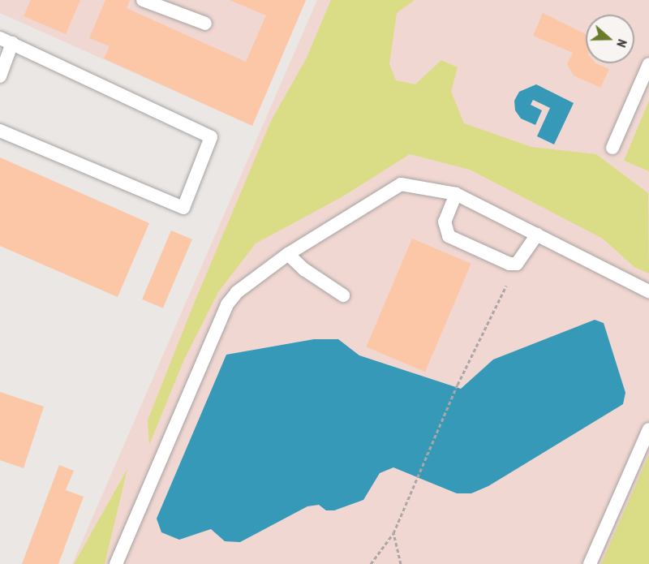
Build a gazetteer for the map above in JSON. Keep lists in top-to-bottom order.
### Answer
{
  "north": "right"
}
